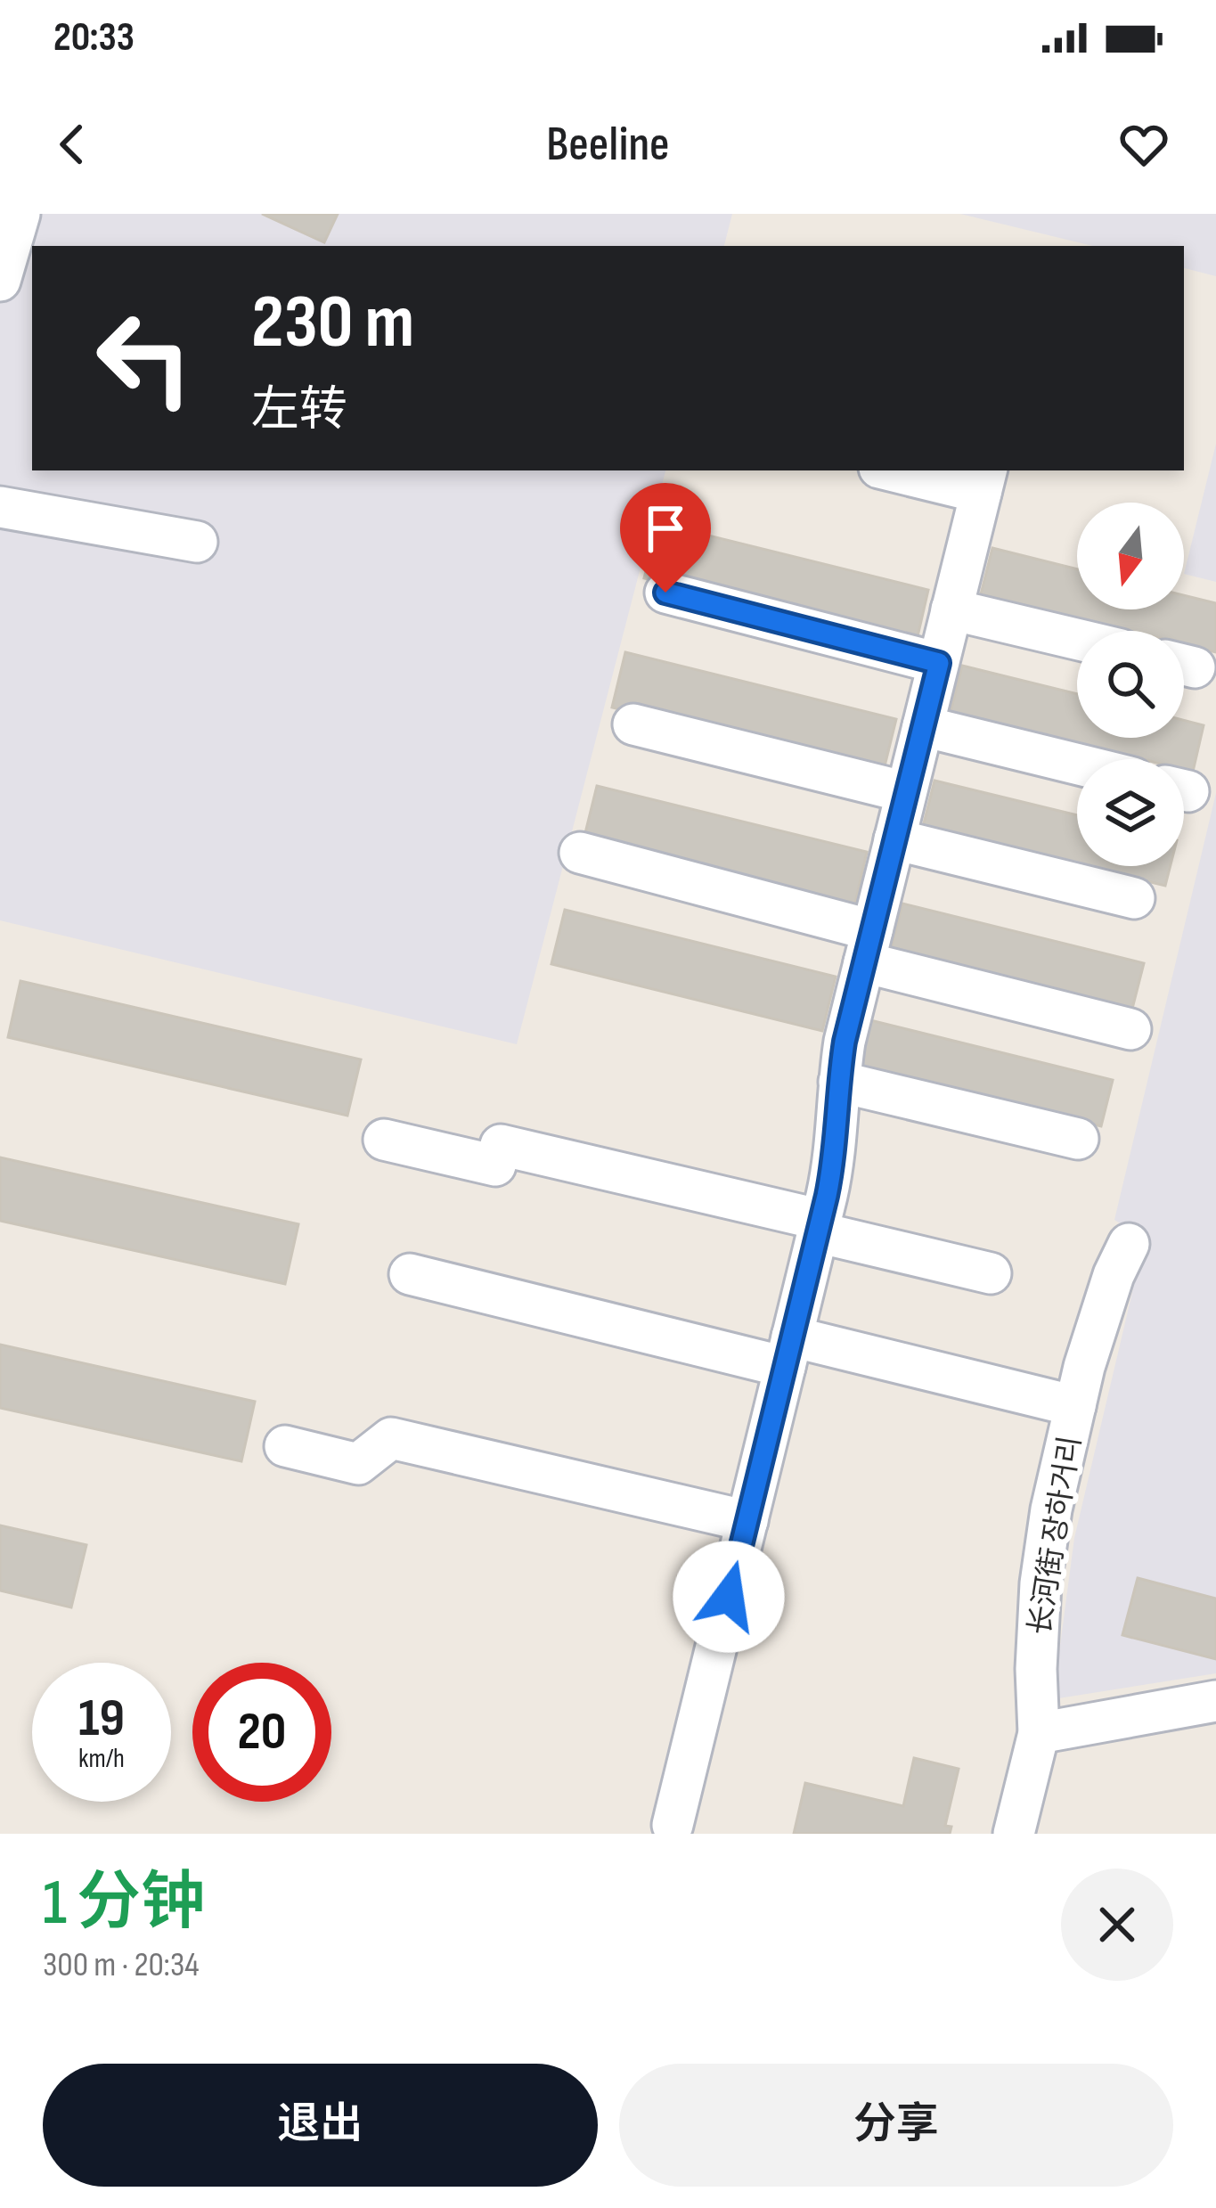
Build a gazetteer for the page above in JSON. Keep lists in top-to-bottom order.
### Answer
{
  "streets": {
    "street": ["长河街 장하거리"]
  },
  "north": "bottom",
  "page": {
    "status": "20:33",
    "header": "Beeline",
    "turn": ["230 m", "左转"],
    "speed": "19 km/h",
    "limit": "20",
    "heading": ["1 分钟", "300 m · 20:34"],
    "buttons": ["退出", "分享"]
  }
}
